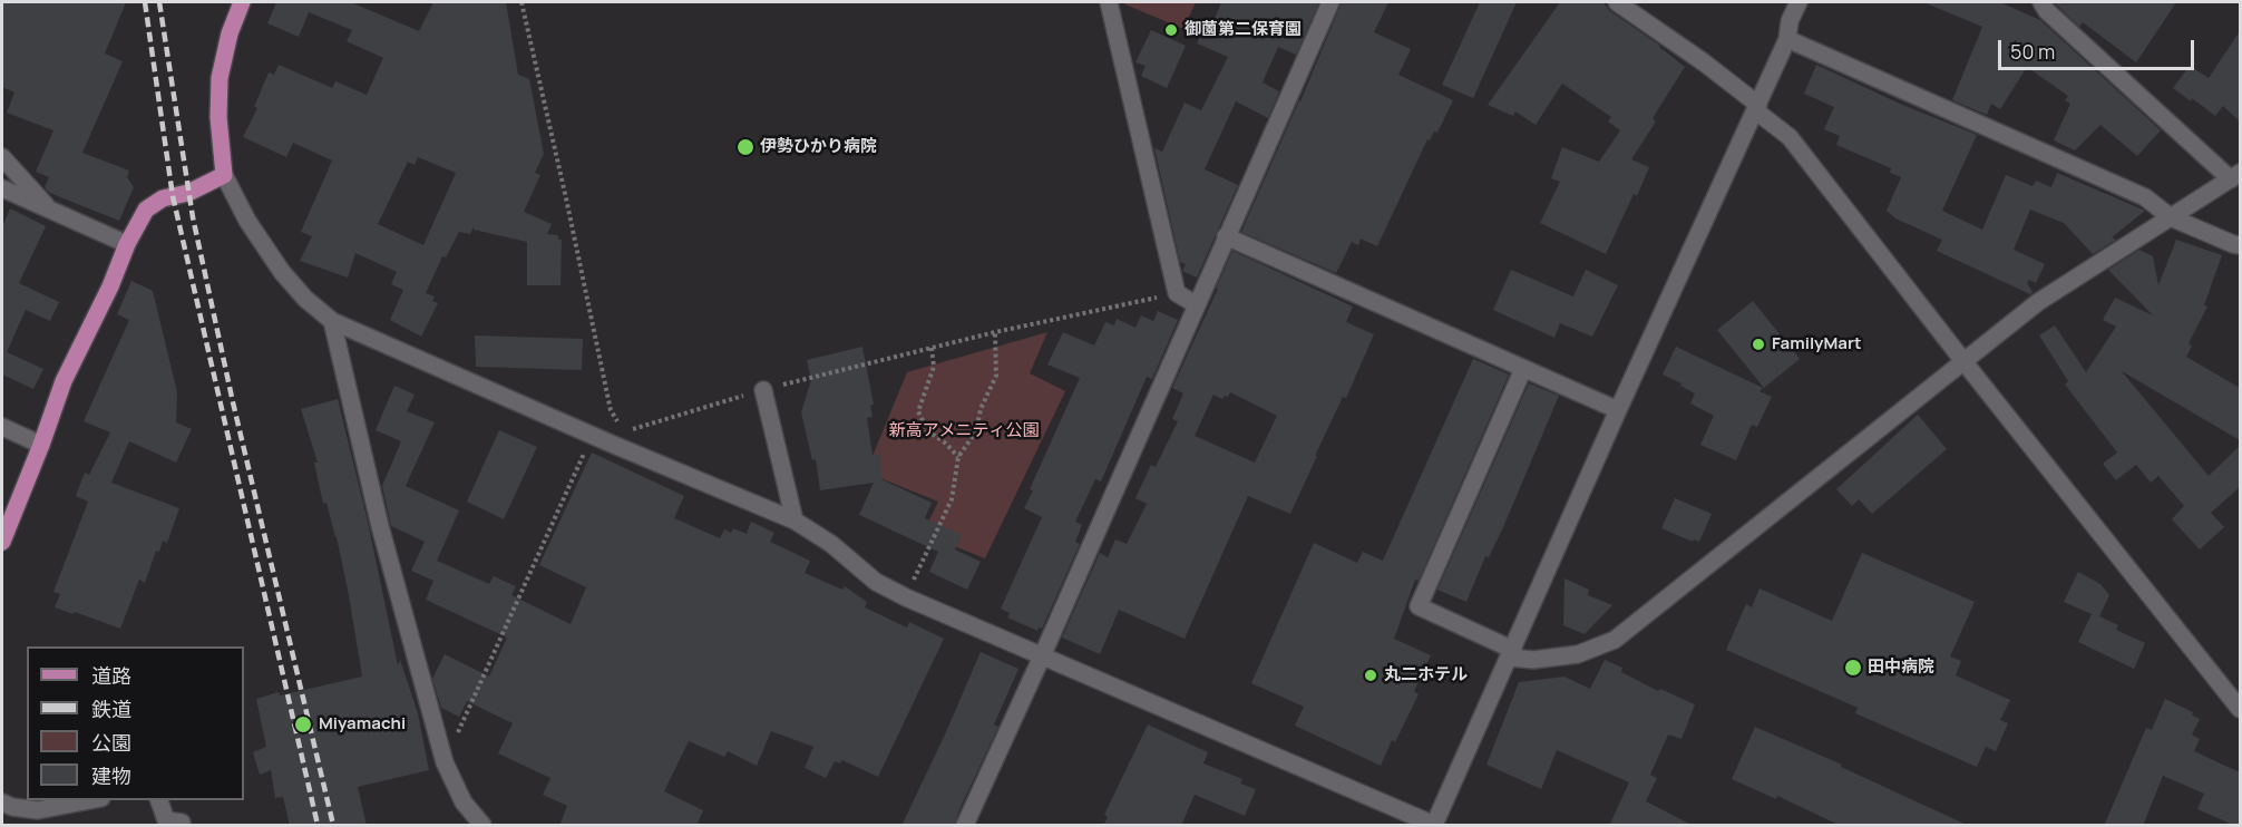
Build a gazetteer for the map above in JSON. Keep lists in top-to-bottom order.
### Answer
{
  "parks": ["新高アメニティ公園"],
  "places": [
    "御薗第二保育園",
    "伊勢ひかり病院",
    "FamilyMart",
    "田中病院",
    "丸二ホテル",
    "Miyamachi"
  ],
  "legend": [
    "道路",
    "鉄道",
    "公園",
    "建物"
  ],
  "scale_bar": "50 m"
}
